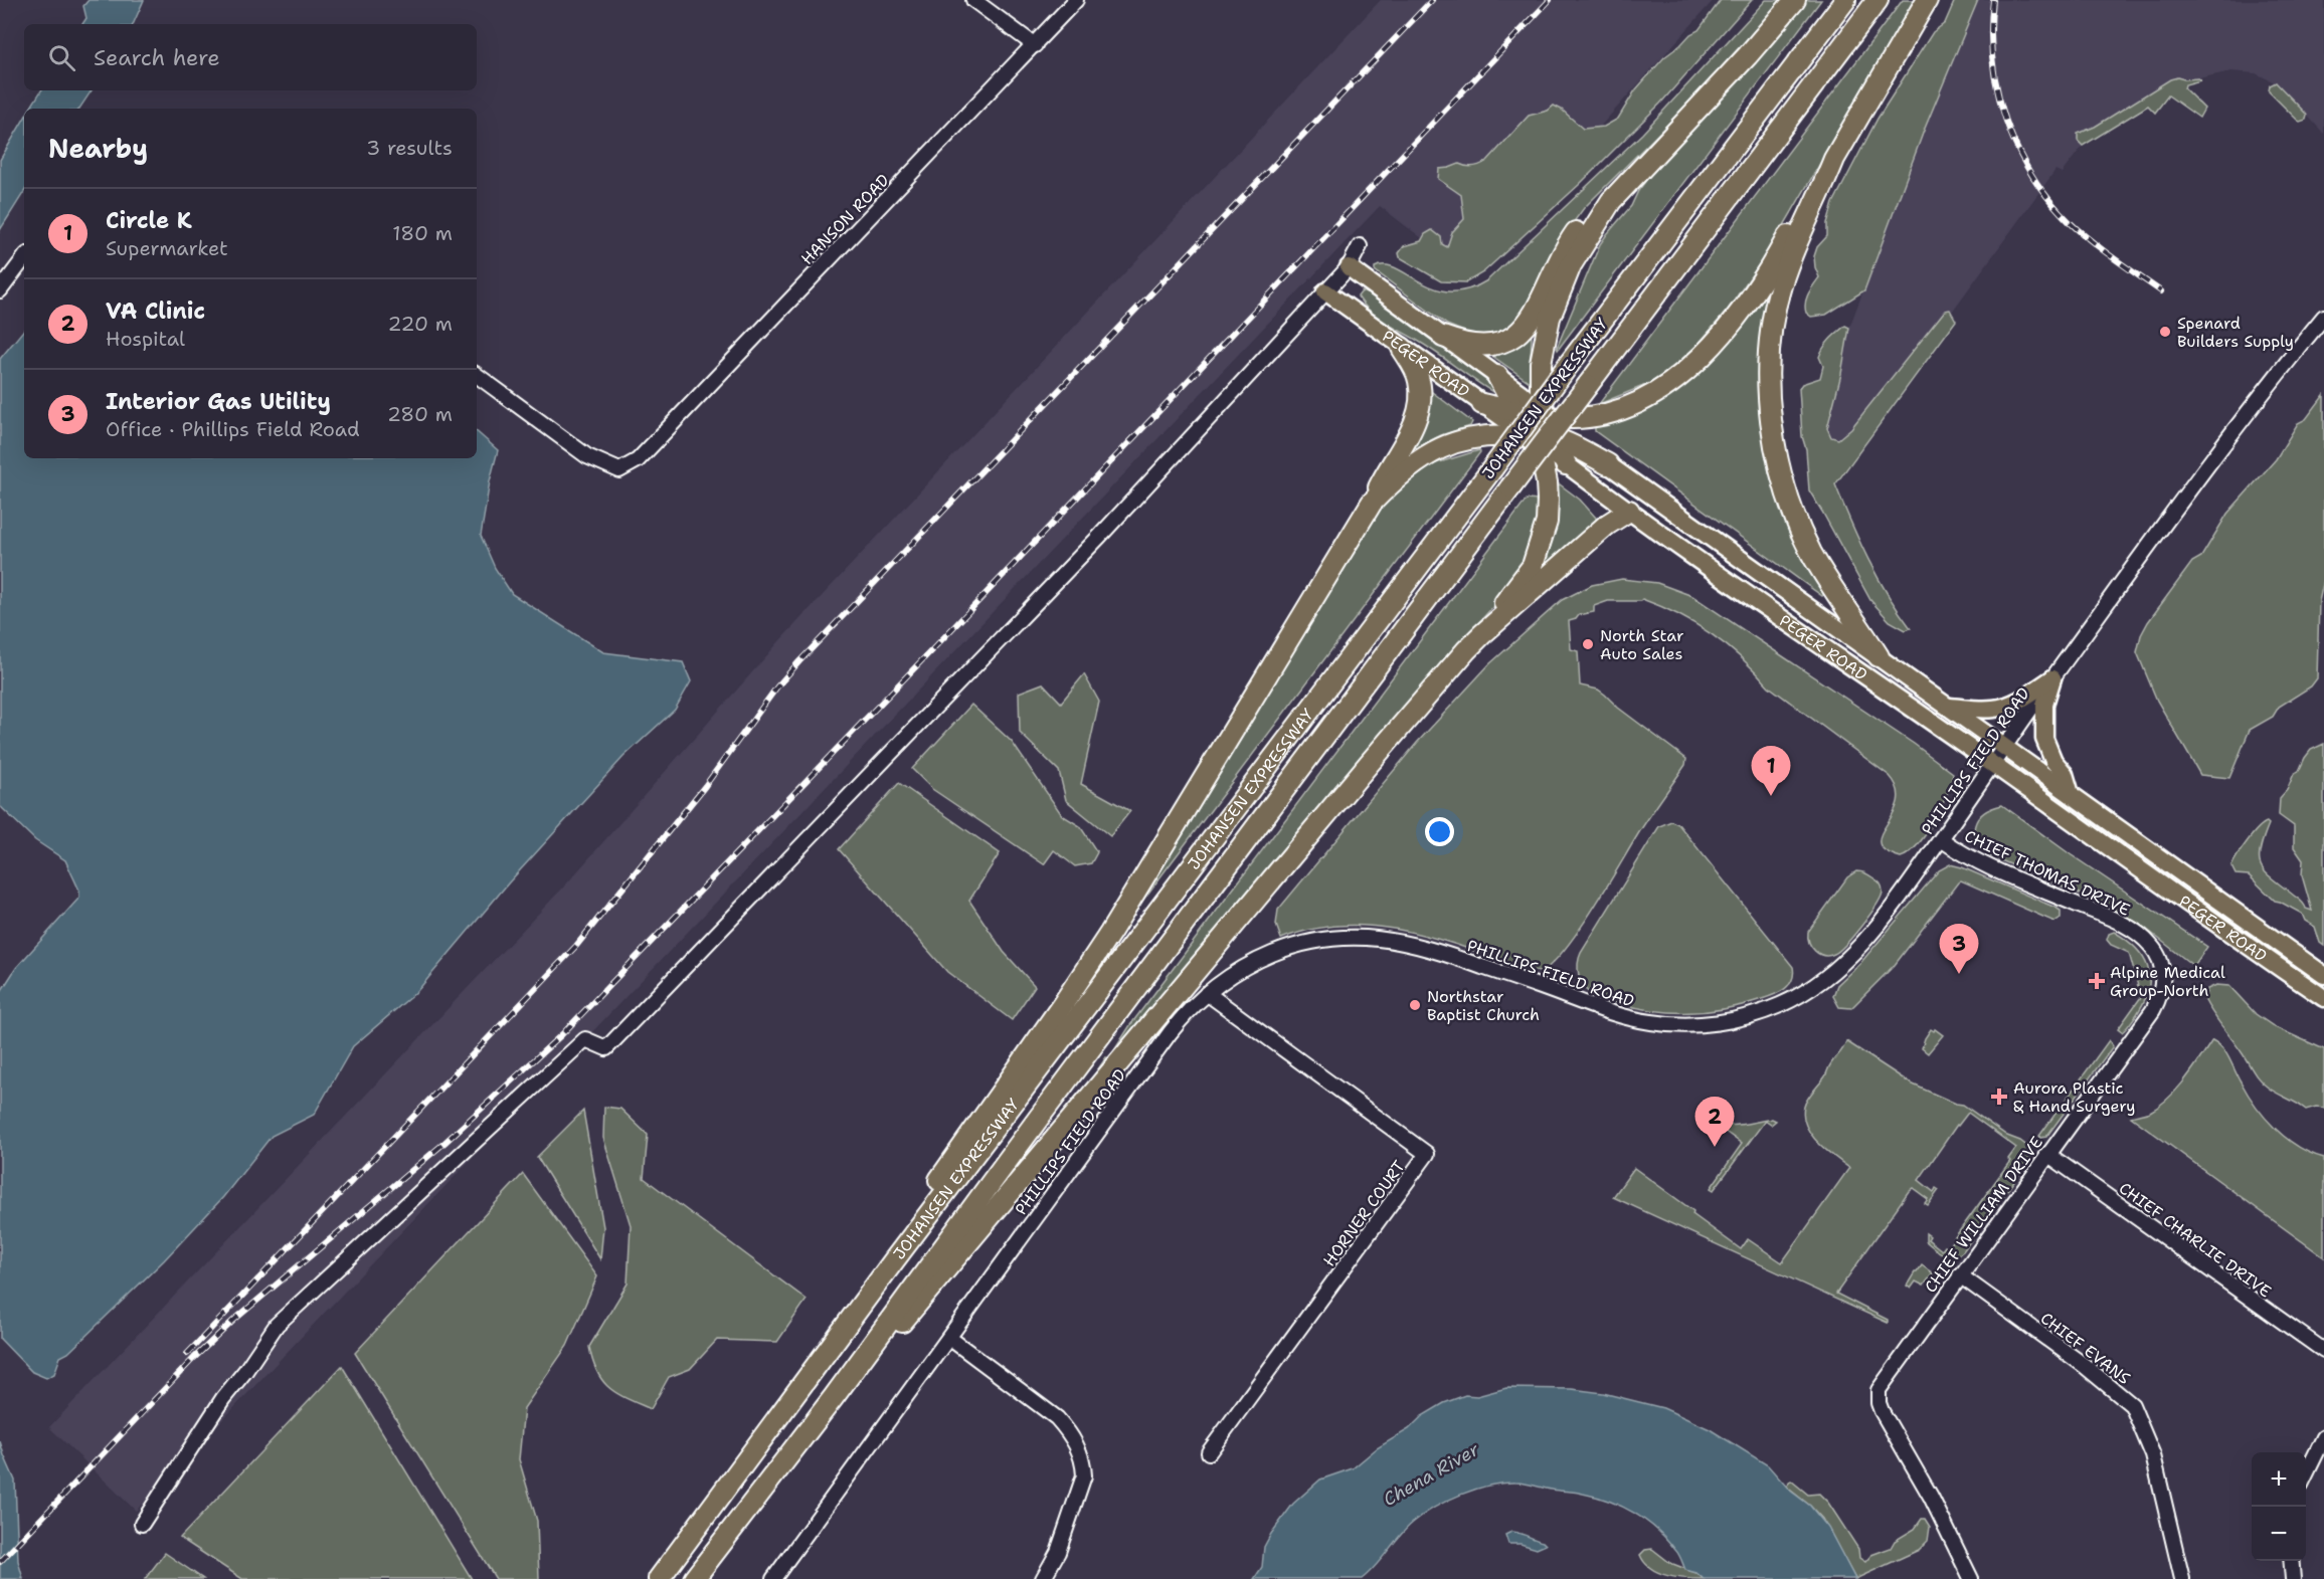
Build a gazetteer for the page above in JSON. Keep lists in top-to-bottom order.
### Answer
{
  "streets": {
    "highway": ["JOHANSEN EXPRESSWAY"],
    "main road": ["PEGER ROAD"],
    "street": [
      "HANSON ROAD",
      "PHILLIPS FIELD ROAD",
      "CHIEF THOMAS DRIVE",
      "HORNER COURT",
      "CHIEF WILLIAM DRIVE",
      "CHIEF CHARLIE DRIVE",
      "CHIEF EVANS"
    ]
  },
  "crossings": [
    ["PEGER ROAD", "PHILLIPS FIELD ROAD"],
    ["PHILLIPS FIELD ROAD", "CHIEF THOMAS DRIVE"],
    ["PHILLIPS FIELD ROAD", "HORNER COURT"],
    ["CHIEF THOMAS DRIVE", "CHIEF WILLIAM DRIVE"],
    ["CHIEF WILLIAM DRIVE", "CHIEF CHARLIE DRIVE"],
    ["CHIEF WILLIAM DRIVE", "CHIEF EVANS"]
  ],
  "water": ["Chena River"],
  "places": {
    "other": ["Spenard Builders Supply", "North Star Auto Sales", "Northstar Baptist Church"],
    "health": ["Alpine Medical Group-North", "Aurora Plastic & Hand Surgery"]
  },
  "page": {
    "search": "Search here",
    "heading": ["Nearby", "3 results"],
    "list": [
      {
        "mark": "1",
        "name": "Circle K",
        "note": "Supermarket",
        "value": "180 m"
      },
      {
        "mark": "2",
        "name": "VA Clinic",
        "note": "Hospital",
        "value": "220 m"
      },
      {
        "mark": "3",
        "name": "Interior Gas Utility",
        "note": "Office · Phillips Field Road",
        "value": "280 m"
      }
    ],
    "pins": ["1", "3", "2"],
    "map_buttons": ["+", "−"]
  }
}
